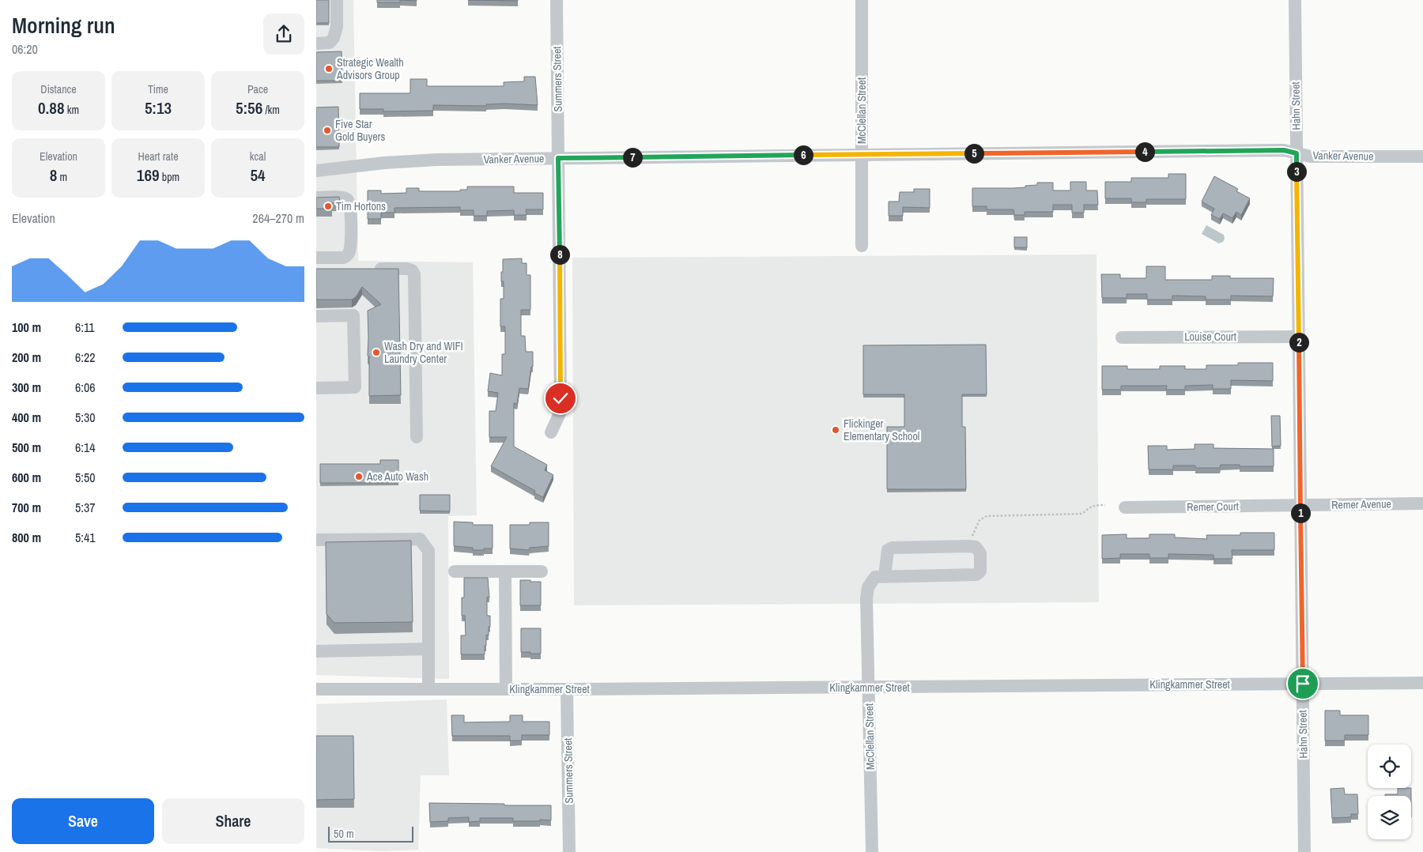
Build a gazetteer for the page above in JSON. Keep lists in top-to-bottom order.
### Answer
{
  "streets": {
    "street": [
      "Summers Street",
      "Hahn Street",
      "McClellan Street",
      "Vanker Avenue",
      "Louise Court",
      "Remer Avenue",
      "Remer Court",
      "Klingkammer Street"
    ]
  },
  "crossings": [
    ["Summers Street", "Vanker Avenue"],
    ["Summers Street", "Klingkammer Street"],
    ["Hahn Street", "Vanker Avenue"],
    ["Hahn Street", "Louise Court"],
    ["Hahn Street", "Remer Avenue"],
    ["Hahn Street", "Remer Court"],
    ["Hahn Street", "Klingkammer Street"],
    ["McClellan Street", "Vanker Avenue"],
    ["McClellan Street", "Klingkammer Street"],
    ["Remer Avenue", "Remer Court"]
  ],
  "places": [
    "Strategic Wealth Advisors Group",
    "Five Star Gold Buyers",
    "Tim Hortons",
    "Wash Dry and WIFI Laundry Center",
    "Flickinger Elementary School",
    "Ace Auto Wash"
  ],
  "scale_bar": "50 m",
  "page": {
    "heading": ["Morning run", "06:20"],
    "stats": [
      ["Distance", "0.88 km"],
      ["Time", "5:13"],
      ["Pace", "5:56 /km"],
      ["Elevation", "8 m"],
      ["Heart rate", "169 bpm"],
      ["kcal", "54"]
    ],
    "pins": [
      "4",
      "5",
      "6",
      "7",
      "3",
      "8",
      "2",
      "1"
    ],
    "chart": ["Elevation", "264–270 m"],
    "list": [
      {
        "name": "100 m",
        "note": "6:11"
      },
      {
        "name": "200 m",
        "note": "6:22"
      },
      {
        "name": "300 m",
        "note": "6:06"
      },
      {
        "name": "400 m",
        "note": "5:30"
      },
      {
        "name": "500 m",
        "note": "6:14"
      },
      {
        "name": "600 m",
        "note": "5:50"
      },
      {
        "name": "700 m",
        "note": "5:37"
      },
      {
        "name": "800 m",
        "note": "5:41"
      }
    ],
    "buttons": ["Save", "Share"],
    "scale": "50 m"
  }
}
